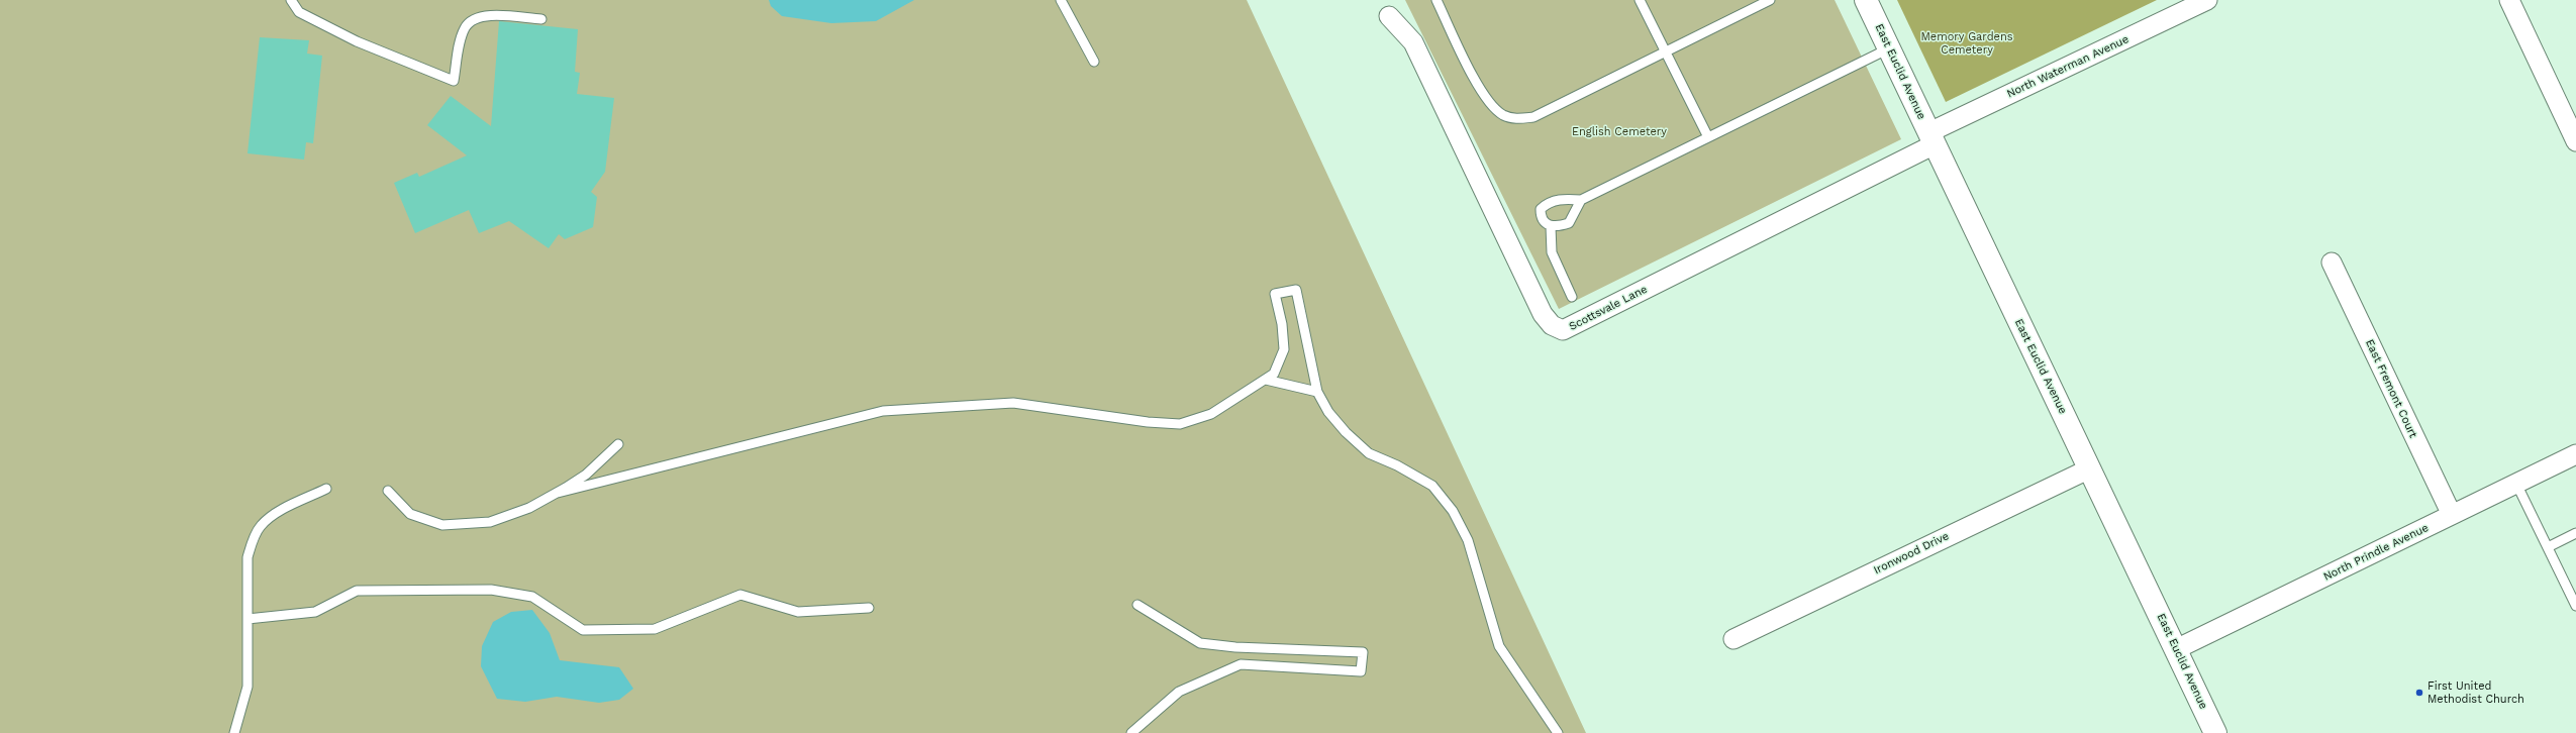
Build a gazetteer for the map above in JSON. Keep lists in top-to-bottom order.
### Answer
{
  "streets": {
    "main road": ["East Euclid Avenue"],
    "street": [
      "North Waterman Avenue",
      "Scottsvale Lane",
      "East Fremont Court",
      "North Prindle Avenue",
      "Ironwood Drive"
    ]
  },
  "crossings": [
    ["North Waterman Avenue", "East Euclid Avenue"],
    ["North Waterman Avenue", "Scottsvale Lane"],
    ["East Euclid Avenue", "Scottsvale Lane"],
    ["East Euclid Avenue", "North Prindle Avenue"],
    ["East Euclid Avenue", "Ironwood Drive"],
    ["East Fremont Court", "North Prindle Avenue"]
  ],
  "parks": ["Memory Gardens Cemetery", "English Cemetery"],
  "places": ["First United Methodist Church"]
}
